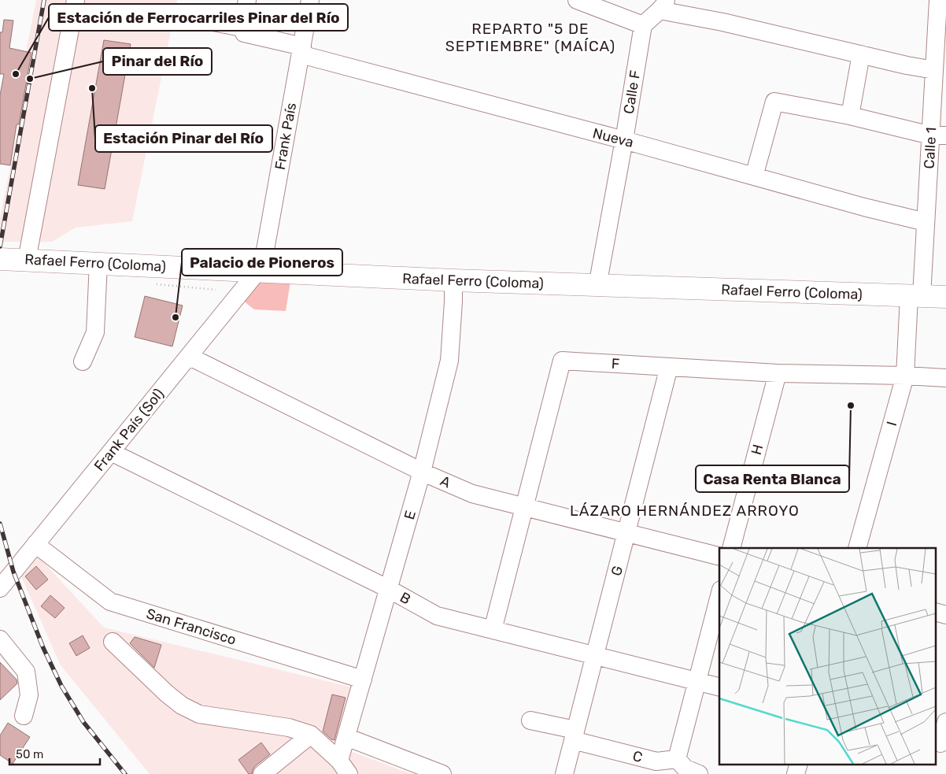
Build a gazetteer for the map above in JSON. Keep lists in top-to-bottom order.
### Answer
{
  "streets": {
    "main road": ["Rafael Ferro (Coloma)"],
    "street": [
      "Calle F",
      "Frank País",
      "Nueva",
      "Calle 1",
      "F",
      "I",
      "Frank País (Sol)",
      "H",
      "A",
      "E",
      "G",
      "B",
      "San Francisco",
      "C"
    ]
  },
  "crossings": [
    ["Calle F", "Nueva"],
    ["Calle F", "Rafael Ferro (Coloma)"],
    ["Frank País", "Nueva"],
    ["Frank País", "Rafael Ferro (Coloma)"],
    ["Frank País", "Frank País (Sol)"],
    ["Nueva", "Calle 1"],
    ["Calle 1", "Rafael Ferro (Coloma)"],
    ["Calle 1", "I"],
    ["Rafael Ferro (Coloma)", "I"],
    ["Rafael Ferro (Coloma)", "Frank País (Sol)"],
    ["Rafael Ferro (Coloma)", "E"],
    ["F", "I"],
    ["F", "H"],
    ["F", "A"],
    ["F", "G"],
    ["F", "B"],
    ["Frank País (Sol)", "A"],
    ["Frank País (Sol)", "B"],
    ["Frank País (Sol)", "San Francisco"],
    ["A", "E"],
    ["A", "G"],
    ["E", "B"],
    ["E", "San Francisco"],
    ["G", "B"],
    ["G", "C"]
  ],
  "districts": ["REPARTO \"5 DE SEPTIEMBRE\" (MAÍCA)", "LÁZARO HERNÁNDEZ ARROYO"],
  "places": [
    "Estación de Ferrocarriles Pinar del Río",
    "Pinar del Río",
    "Estación Pinar del Río",
    "Palacio de Pioneros",
    "Casa Renta Blanca"
  ],
  "scale_bar": "50 m"
}
